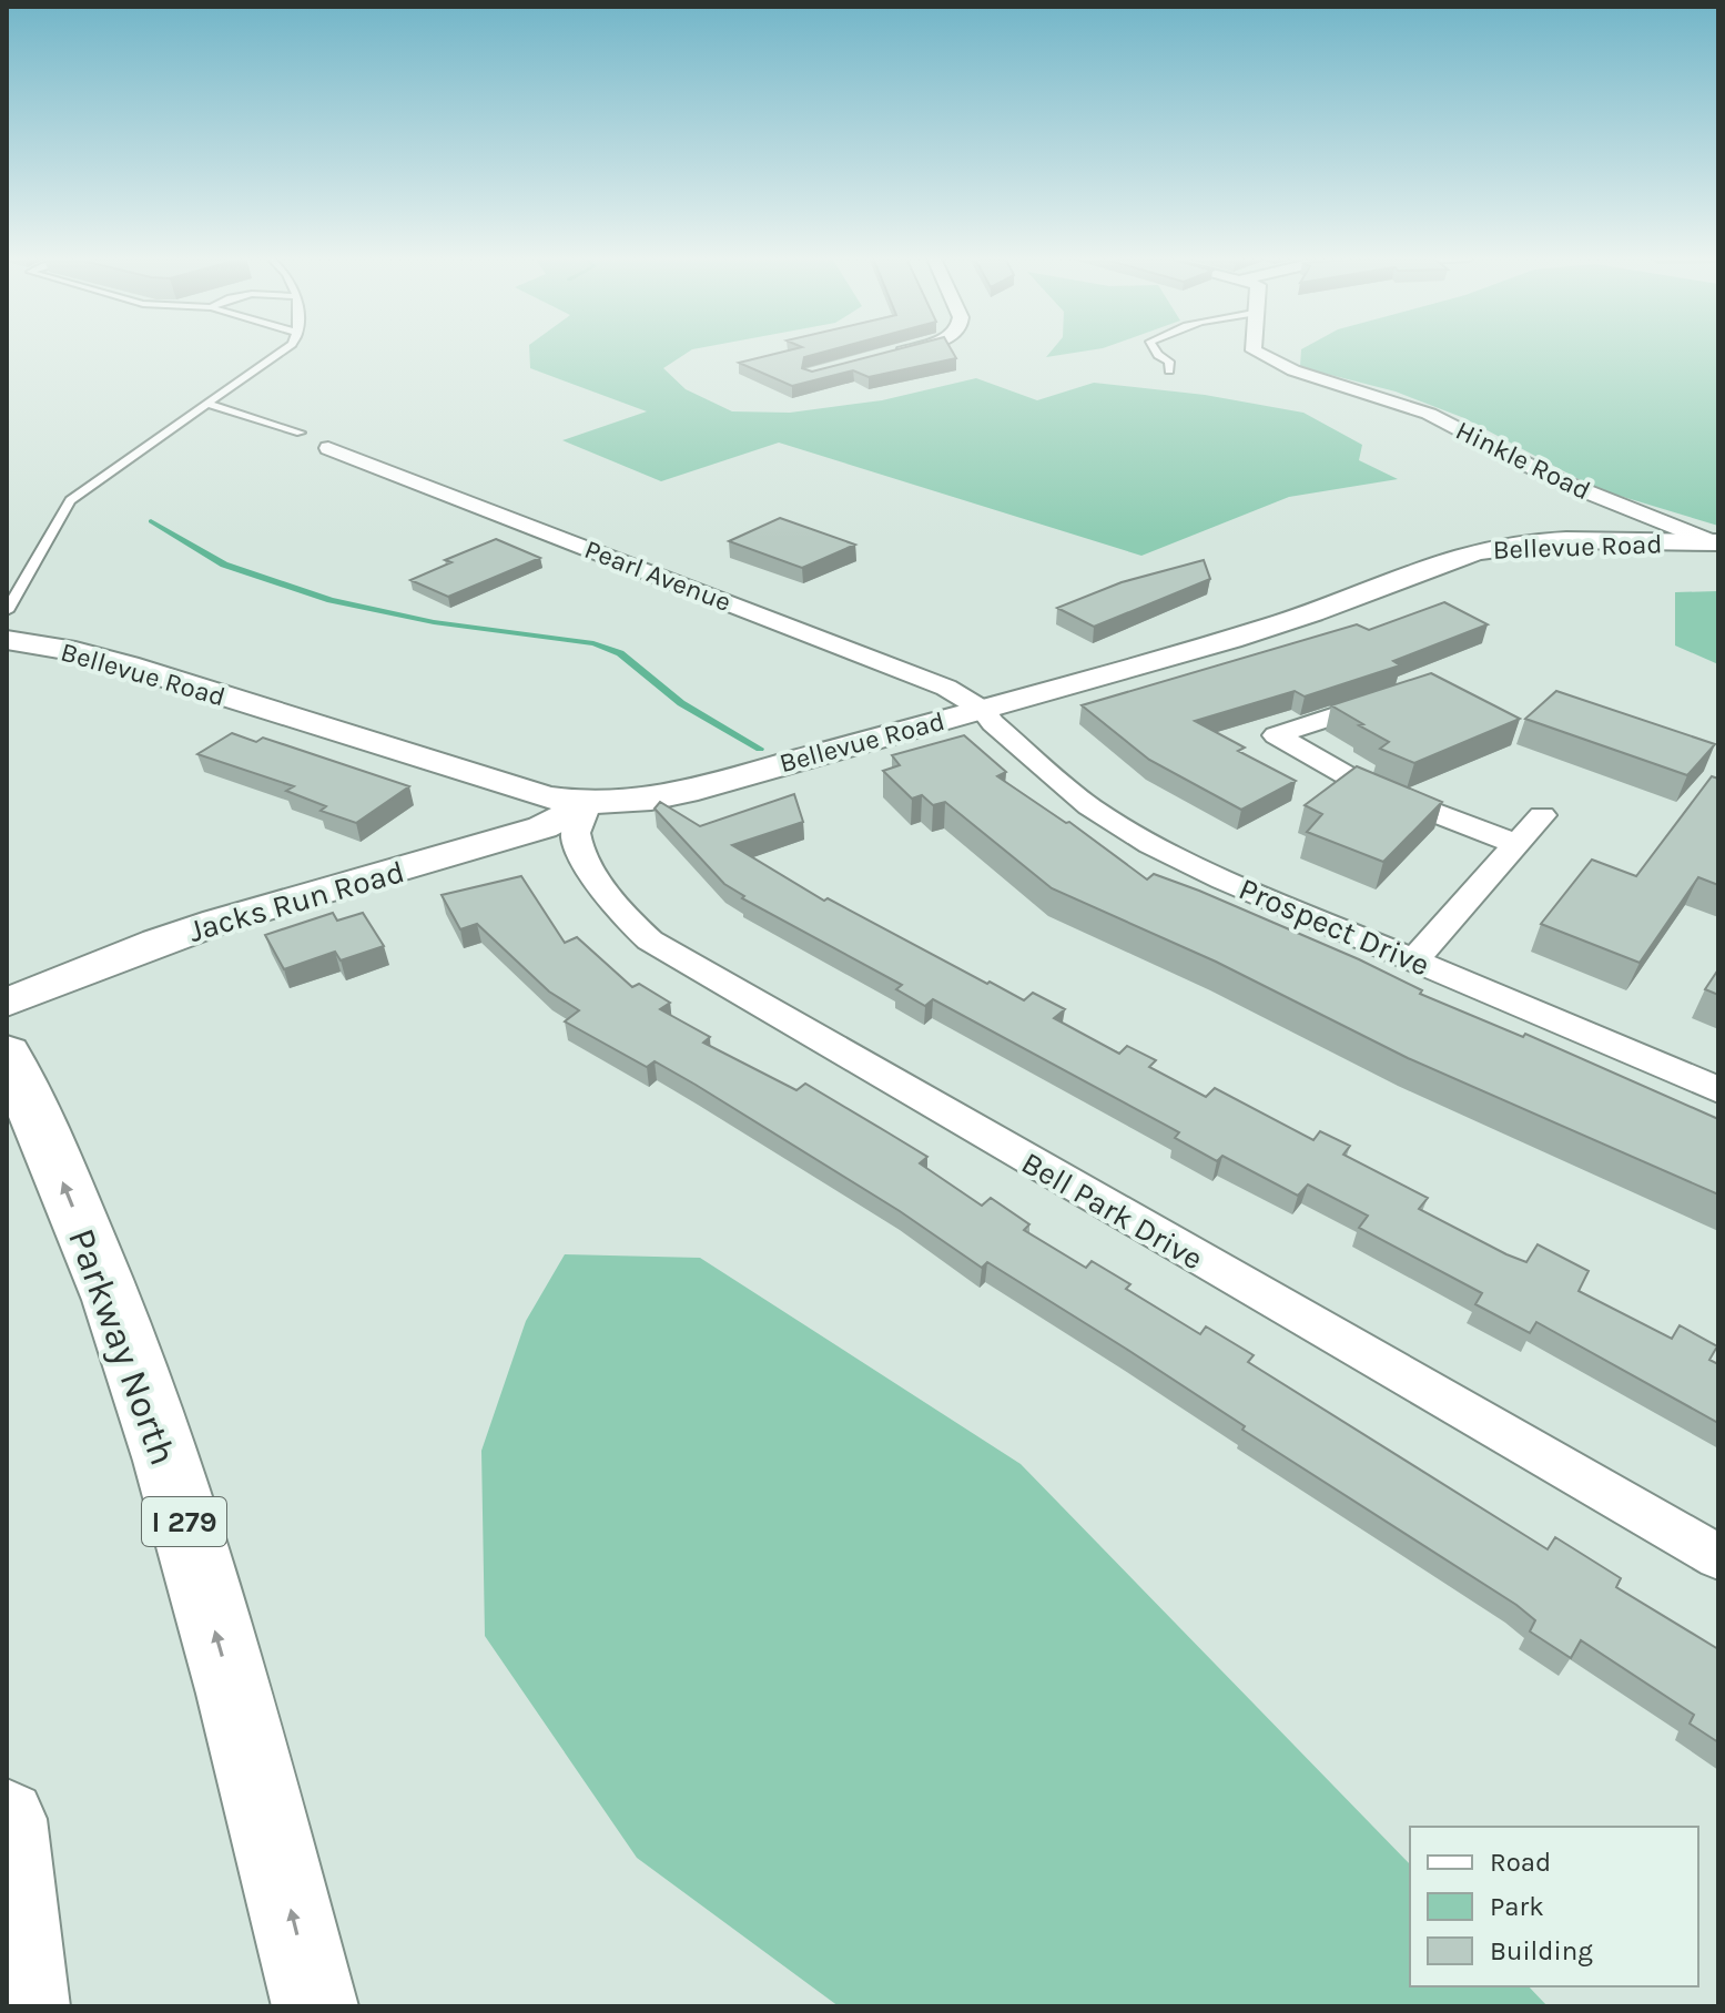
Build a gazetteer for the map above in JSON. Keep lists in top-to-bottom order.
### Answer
{
  "streets": {
    "highway": ["Parkway North", "I 279"],
    "street": [
      "Hinkle Road",
      "Bellevue Road",
      "Pearl Avenue",
      "Jacks Run Road",
      "Prospect Drive",
      "Bell Park Drive"
    ]
  },
  "crossings": [
    ["Hinkle Road", "Bellevue Road"],
    ["Bellevue Road", "Pearl Avenue"],
    ["Bellevue Road", "Jacks Run Road"],
    ["Bellevue Road", "Prospect Drive"],
    ["Bellevue Road", "Bell Park Drive"],
    ["Pearl Avenue", "Prospect Drive"],
    ["Jacks Run Road", "Bell Park Drive"]
  ],
  "one_way": ["Parkway North"],
  "legend": ["Road", "Park", "Building"]
}
